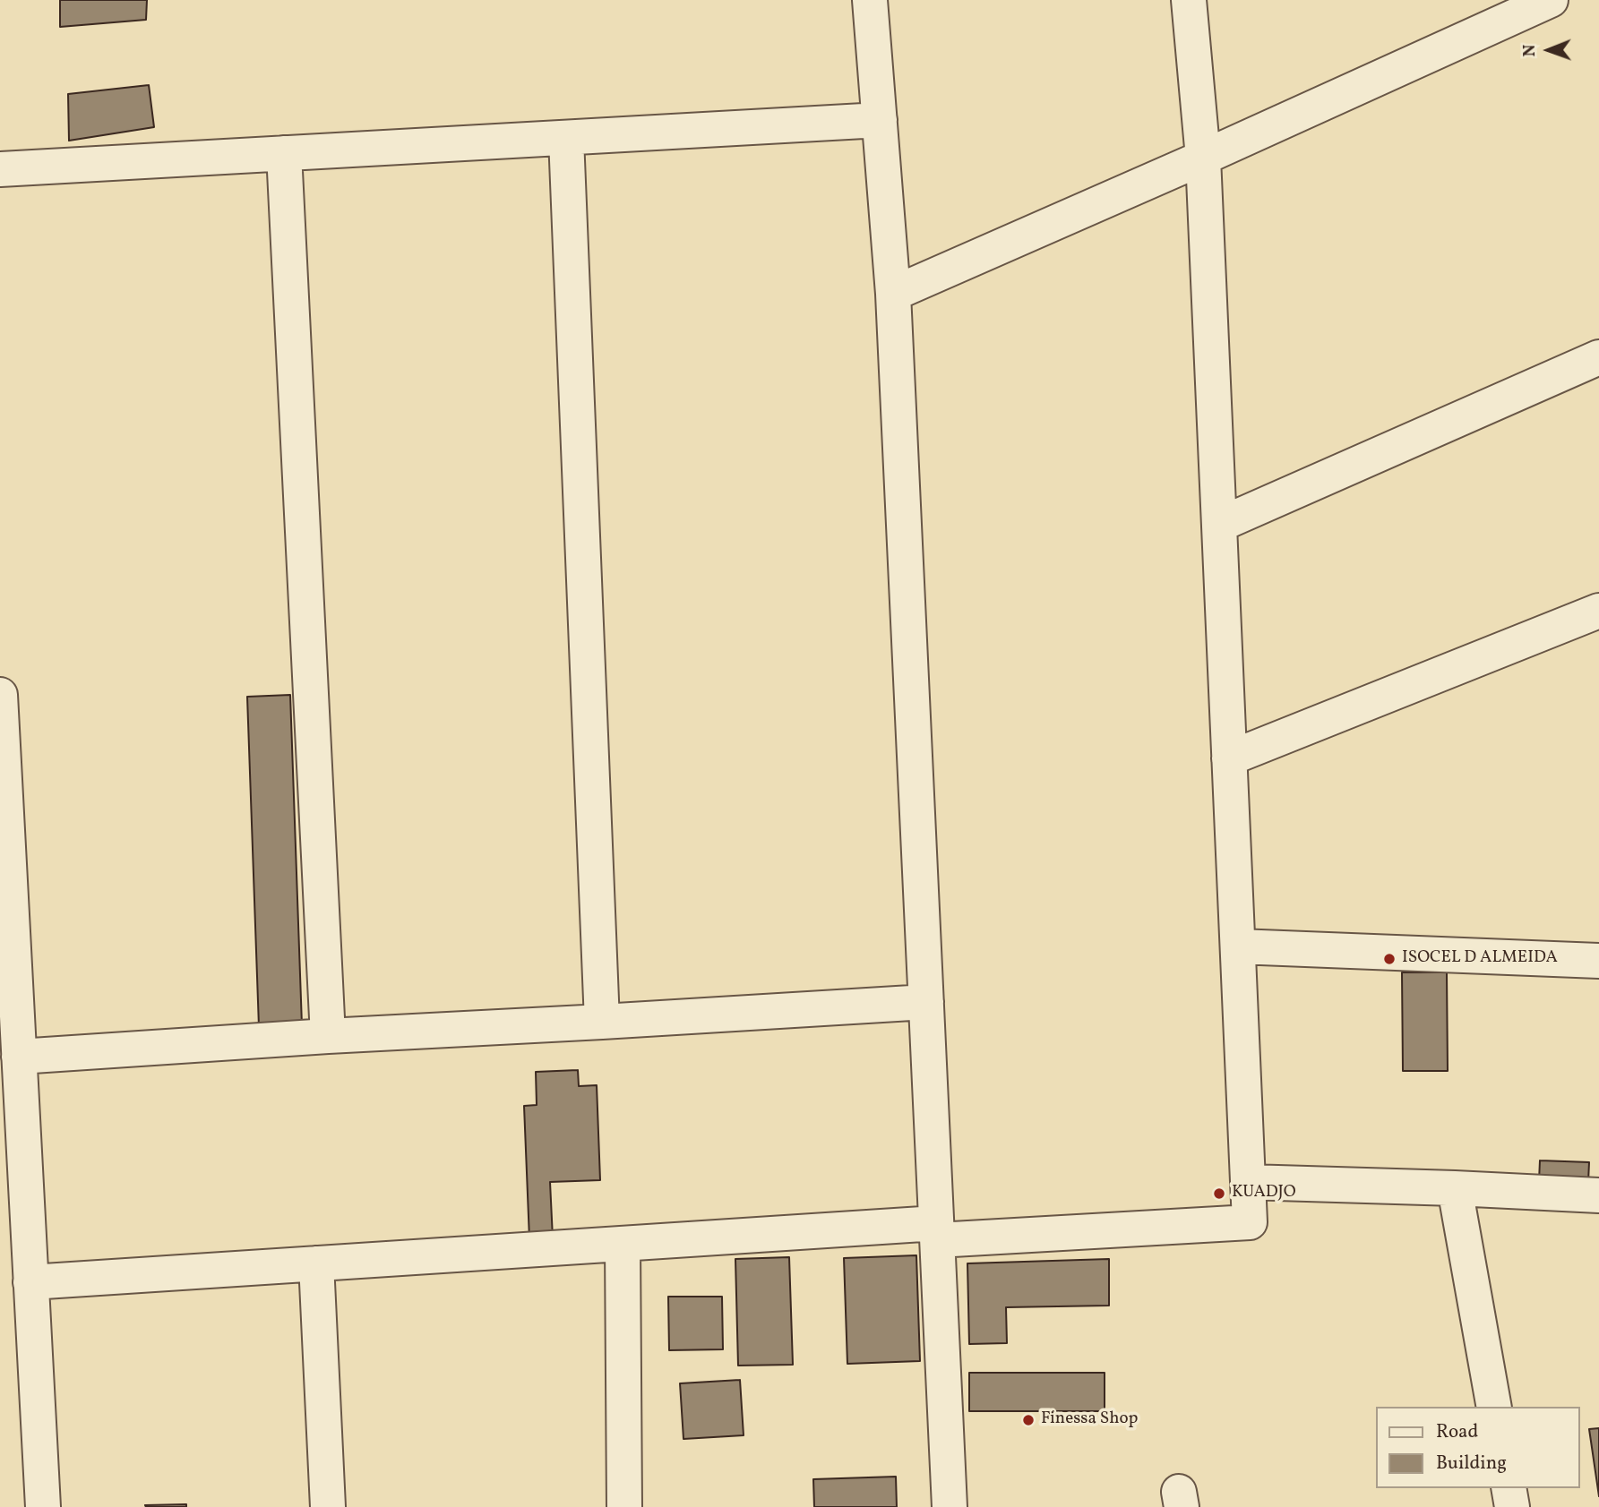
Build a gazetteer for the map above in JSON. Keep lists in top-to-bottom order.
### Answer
{
  "places": ["ISOCEL D ALMEIDA", "KUADJO", "Finessa Shop"],
  "legend": ["Road", "Building"],
  "north": "left"
}
